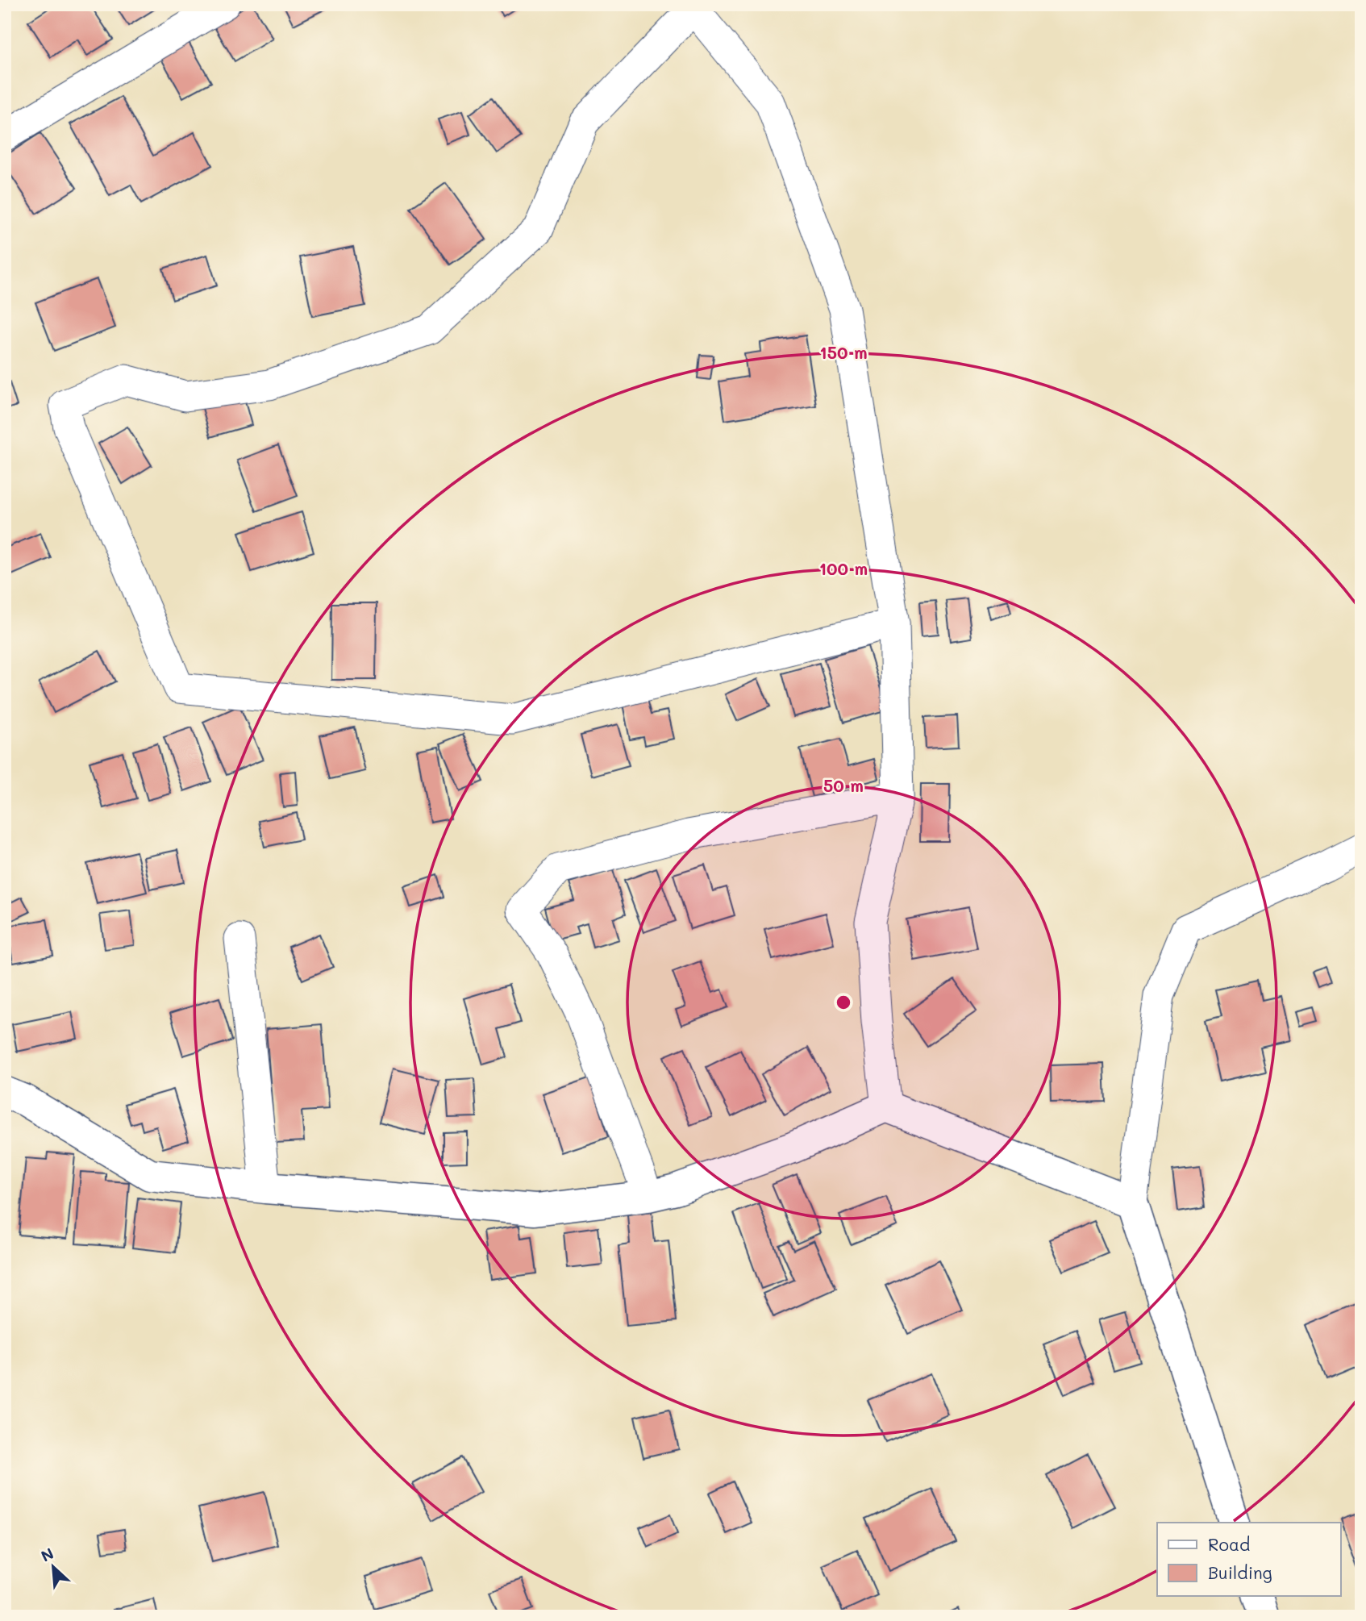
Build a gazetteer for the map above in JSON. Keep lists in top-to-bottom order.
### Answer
{
  "legend": ["Road", "Building"],
  "north": "top left",
  "rings": ["150 m", "100 m", "50 m"]
}
